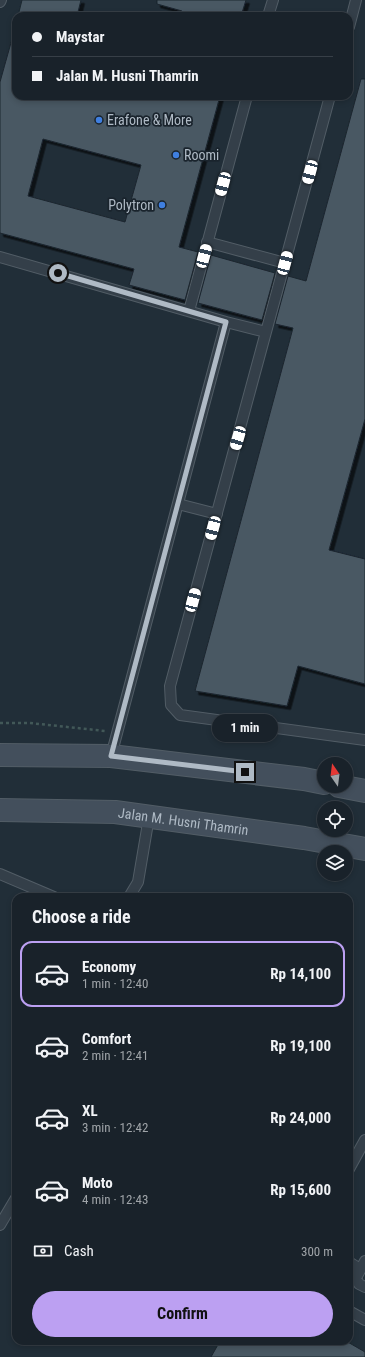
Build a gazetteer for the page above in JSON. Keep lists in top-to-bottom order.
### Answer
{
  "streets": {
    "main road": ["Jalan M. Husni Thamrin"]
  },
  "places": ["Erafone & More", "Roomi", "Polytron"],
  "north": "top",
  "page": {
    "banner": ["Maystar", "Jalan M. Husni Thamrin"],
    "bubble": "1 min",
    "heading": "Choose a ride",
    "list": [
      {
        "name": "Economy",
        "note": "1 min · 12:40",
        "value": "Rp 14,100"
      },
      {
        "name": "Comfort",
        "note": "2 min · 12:41",
        "value": "Rp 19,100"
      },
      {
        "name": "XL",
        "note": "3 min · 12:42",
        "value": "Rp 24,000"
      },
      {
        "name": "Moto",
        "note": "4 min · 12:43",
        "value": "Rp 15,600"
      }
    ],
    "pay": ["Cash", "300 m"],
    "buttons": "Confirm"
  }
}
